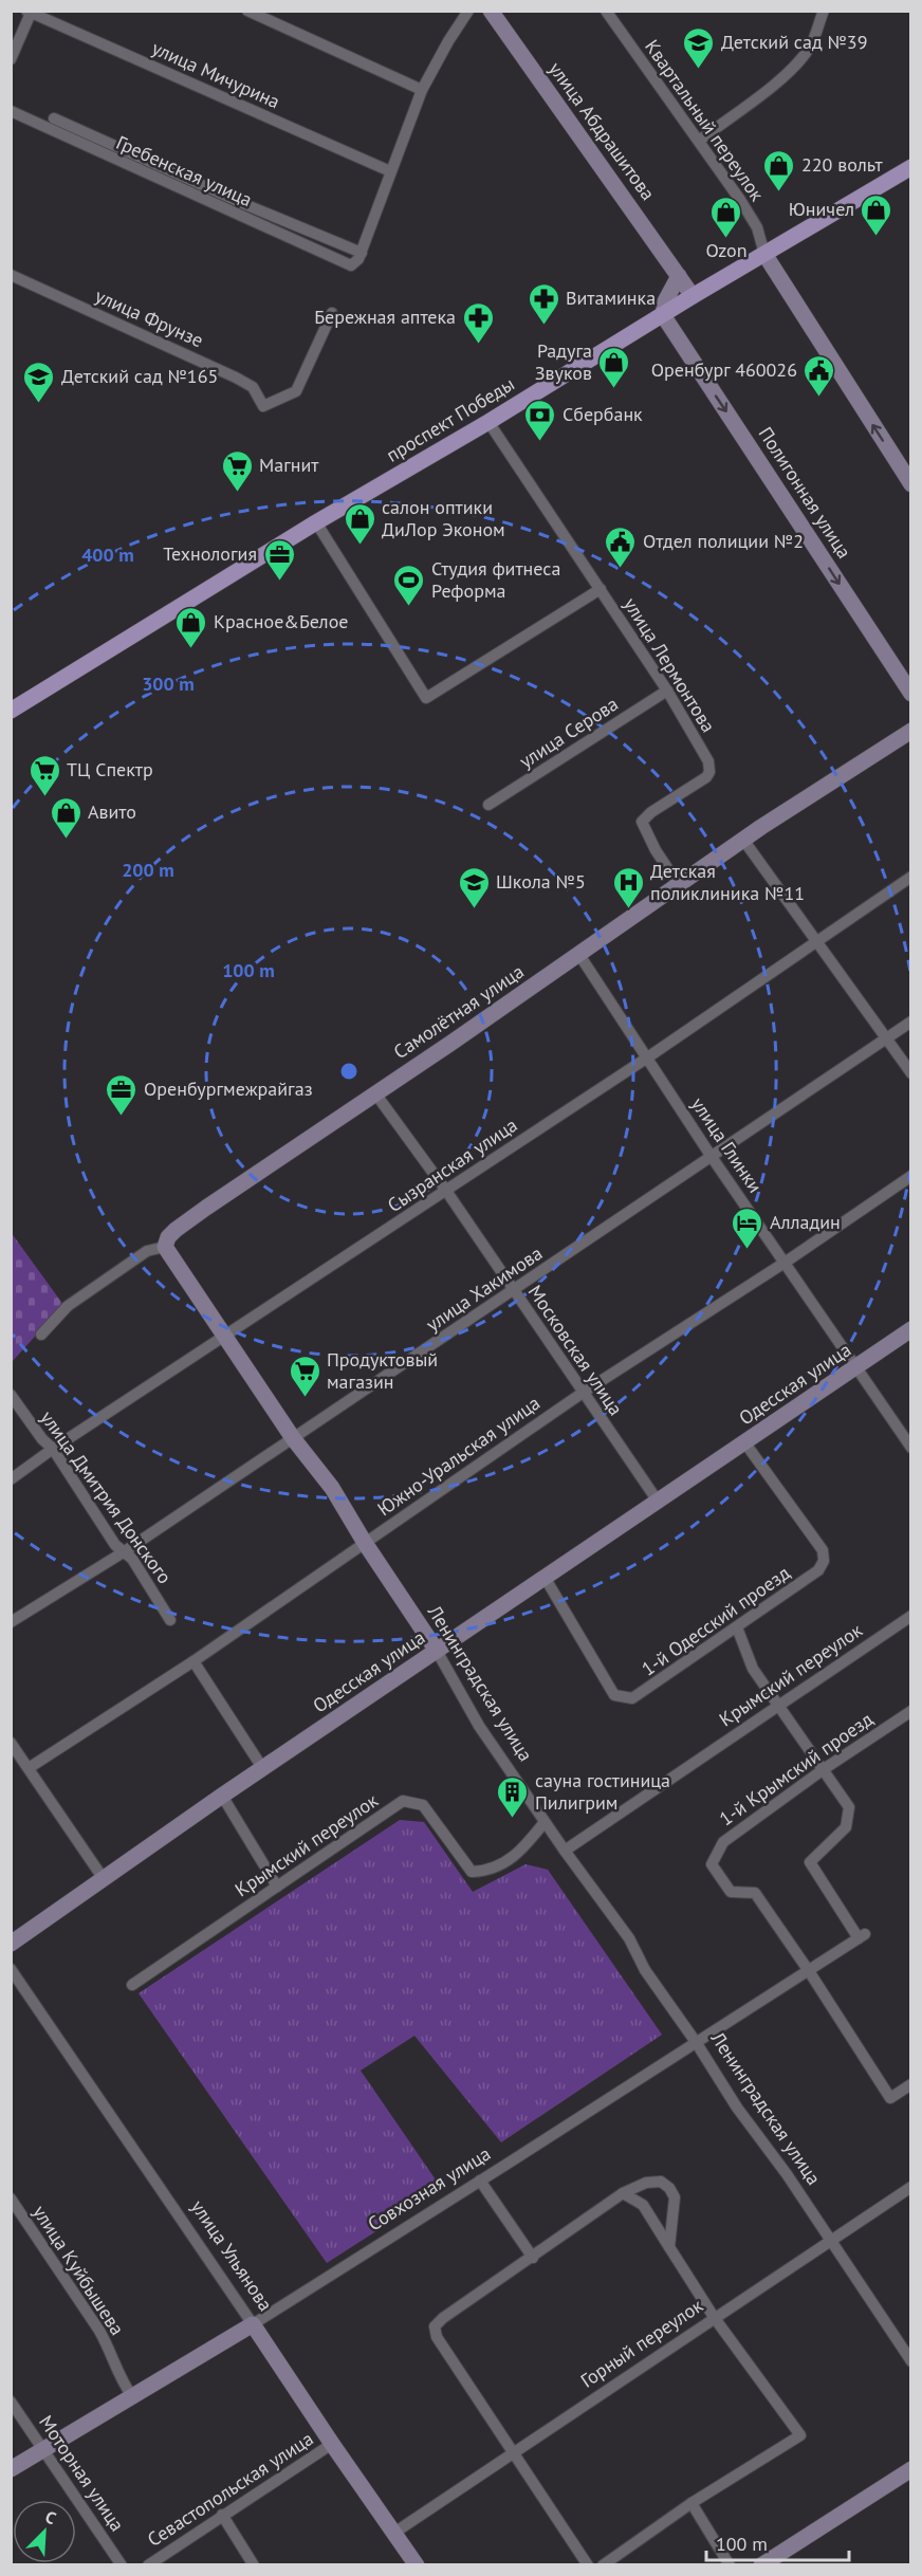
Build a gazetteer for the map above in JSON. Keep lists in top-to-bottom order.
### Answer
{
  "streets": {
    "main road": ["проспект Победы"],
    "street": [
      "улица Мичурина",
      "Квартальный переулок",
      "улица Абдрашитова",
      "Гребенская улица",
      "улица Фрунзе",
      "Полигонная улица",
      "улица Лермонтова",
      "улица Серова",
      "Самолётная улица",
      "улица Глинки",
      "Сызранская улица",
      "улица Хакимова",
      "Московская улица",
      "Одесская улица",
      "Южно-Уральская улица",
      "улица Дмитрия Донского",
      "1-й Одесский проезд",
      "Крымский переулок",
      "Ленинградская улица",
      "1-й Крымский проезд",
      "Совхозная улица",
      "улица Ульянова",
      "улица Куйбышева",
      "Горный переулок",
      "Моторная улица",
      "Севастопольская улица"
    ]
  },
  "crossings": [
    ["Квартальный переулок", "проспект Победы"],
    ["улица Абдрашитова", "проспект Победы"],
    ["проспект Победы", "Полигонная улица"],
    ["проспект Победы", "улица Лермонтова"],
    ["улица Лермонтова", "улица Серова"],
    ["улица Лермонтова", "Самолётная улица"],
    ["Самолётная улица", "улица Глинки"],
    ["Самолётная улица", "Московская улица"],
    ["Самолётная улица", "Ленинградская улица"],
    ["улица Глинки", "Сызранская улица"],
    ["улица Глинки", "улица Хакимова"],
    ["улица Глинки", "Одесская улица"],
    ["улица Глинки", "Южно-Уральская улица"],
    ["Сызранская улица", "Московская улица"],
    ["Сызранская улица", "улица Дмитрия Донского"],
    ["Сызранская улица", "Ленинградская улица"],
    ["улица Хакимова", "Московская улица"],
    ["улица Хакимова", "улица Дмитрия Донского"],
    ["улица Хакимова", "Ленинградская улица"],
    ["Московская улица", "Одесская улица"],
    ["Московская улица", "Южно-Уральская улица"],
    ["Одесская улица", "1-й Одесский проезд"],
    ["Одесская улица", "Ленинградская улица"],
    ["Южно-Уральская улица", "Ленинградская улица"],
    ["Крымский переулок", "Ленинградская улица"],
    ["Ленинградская улица", "Совхозная улица"],
    ["Ленинградская улица", "Горный переулок"],
    ["1-й Крымский проезд", "Совхозная улица"],
    ["Совхозная улица", "улица Ульянова"],
    ["Совхозная улица", "улица Куйбышева"],
    ["Совхозная улица", "Моторная улица"],
    ["улица Ульянова", "Горный переулок"],
    ["улица Ульянова", "Севастопольская улица"]
  ],
  "places": {
    "school or university": ["Детский сад №39", "Детский сад №165", "Школа №5"],
    "shop": [
      "220 вольт",
      "Юничел",
      "Ozon",
      "Радуга Звуков",
      "салон оптики ДиЛор Эконом",
      "Красное&Белое",
      "Авито"
    ],
    "pharmacy": ["Витаминка", "Бережная аптека"],
    "public building": ["Оренбург 460026", "Отдел полиции №2"],
    "bank": ["Сбербанк"],
    "supermarket": ["Магнит", "ТЦ Спектр", "Продуктовый магазин"],
    "office": ["Технология", "Оренбургмежрайгаз"],
    "sports": ["Студия фитнеса Реформа"],
    "hospital": ["Детская поликлиника №11"],
    "hotel": ["Алладин"],
    "building": ["сауна гостиница Пилигрим"]
  },
  "scale_bar": "100 m",
  "north": "top right",
  "rings": [
    "400 m",
    "300 m",
    "200 m",
    "100 m"
  ]
}
